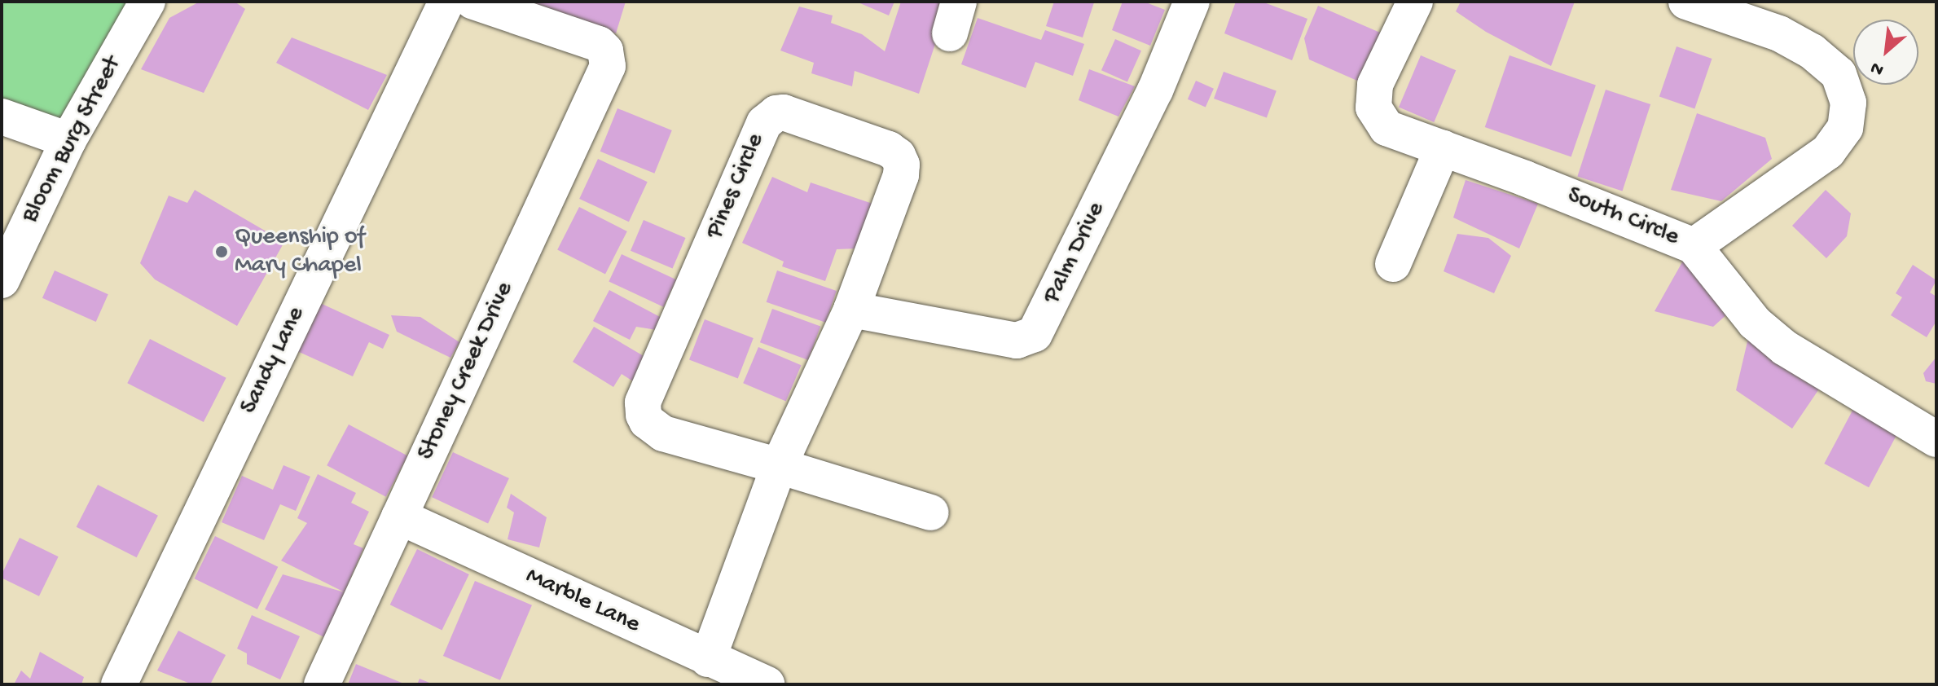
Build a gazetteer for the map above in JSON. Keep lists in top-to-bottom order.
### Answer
{
  "streets": {
    "street": [
      "Bloom Burg Street",
      "Pines Circle",
      "South Circle",
      "Palm Drive",
      "Sandy Lane",
      "Stoney Creek Drive",
      "Marble Lane"
    ]
  },
  "crossings": [
    ["Pines Circle", "Palm Drive"],
    ["Pines Circle", "Marble Lane"],
    ["Stoney Creek Drive", "Marble Lane"]
  ],
  "places": ["Queenship of Mary Chapel"],
  "north": "bottom left"
}
